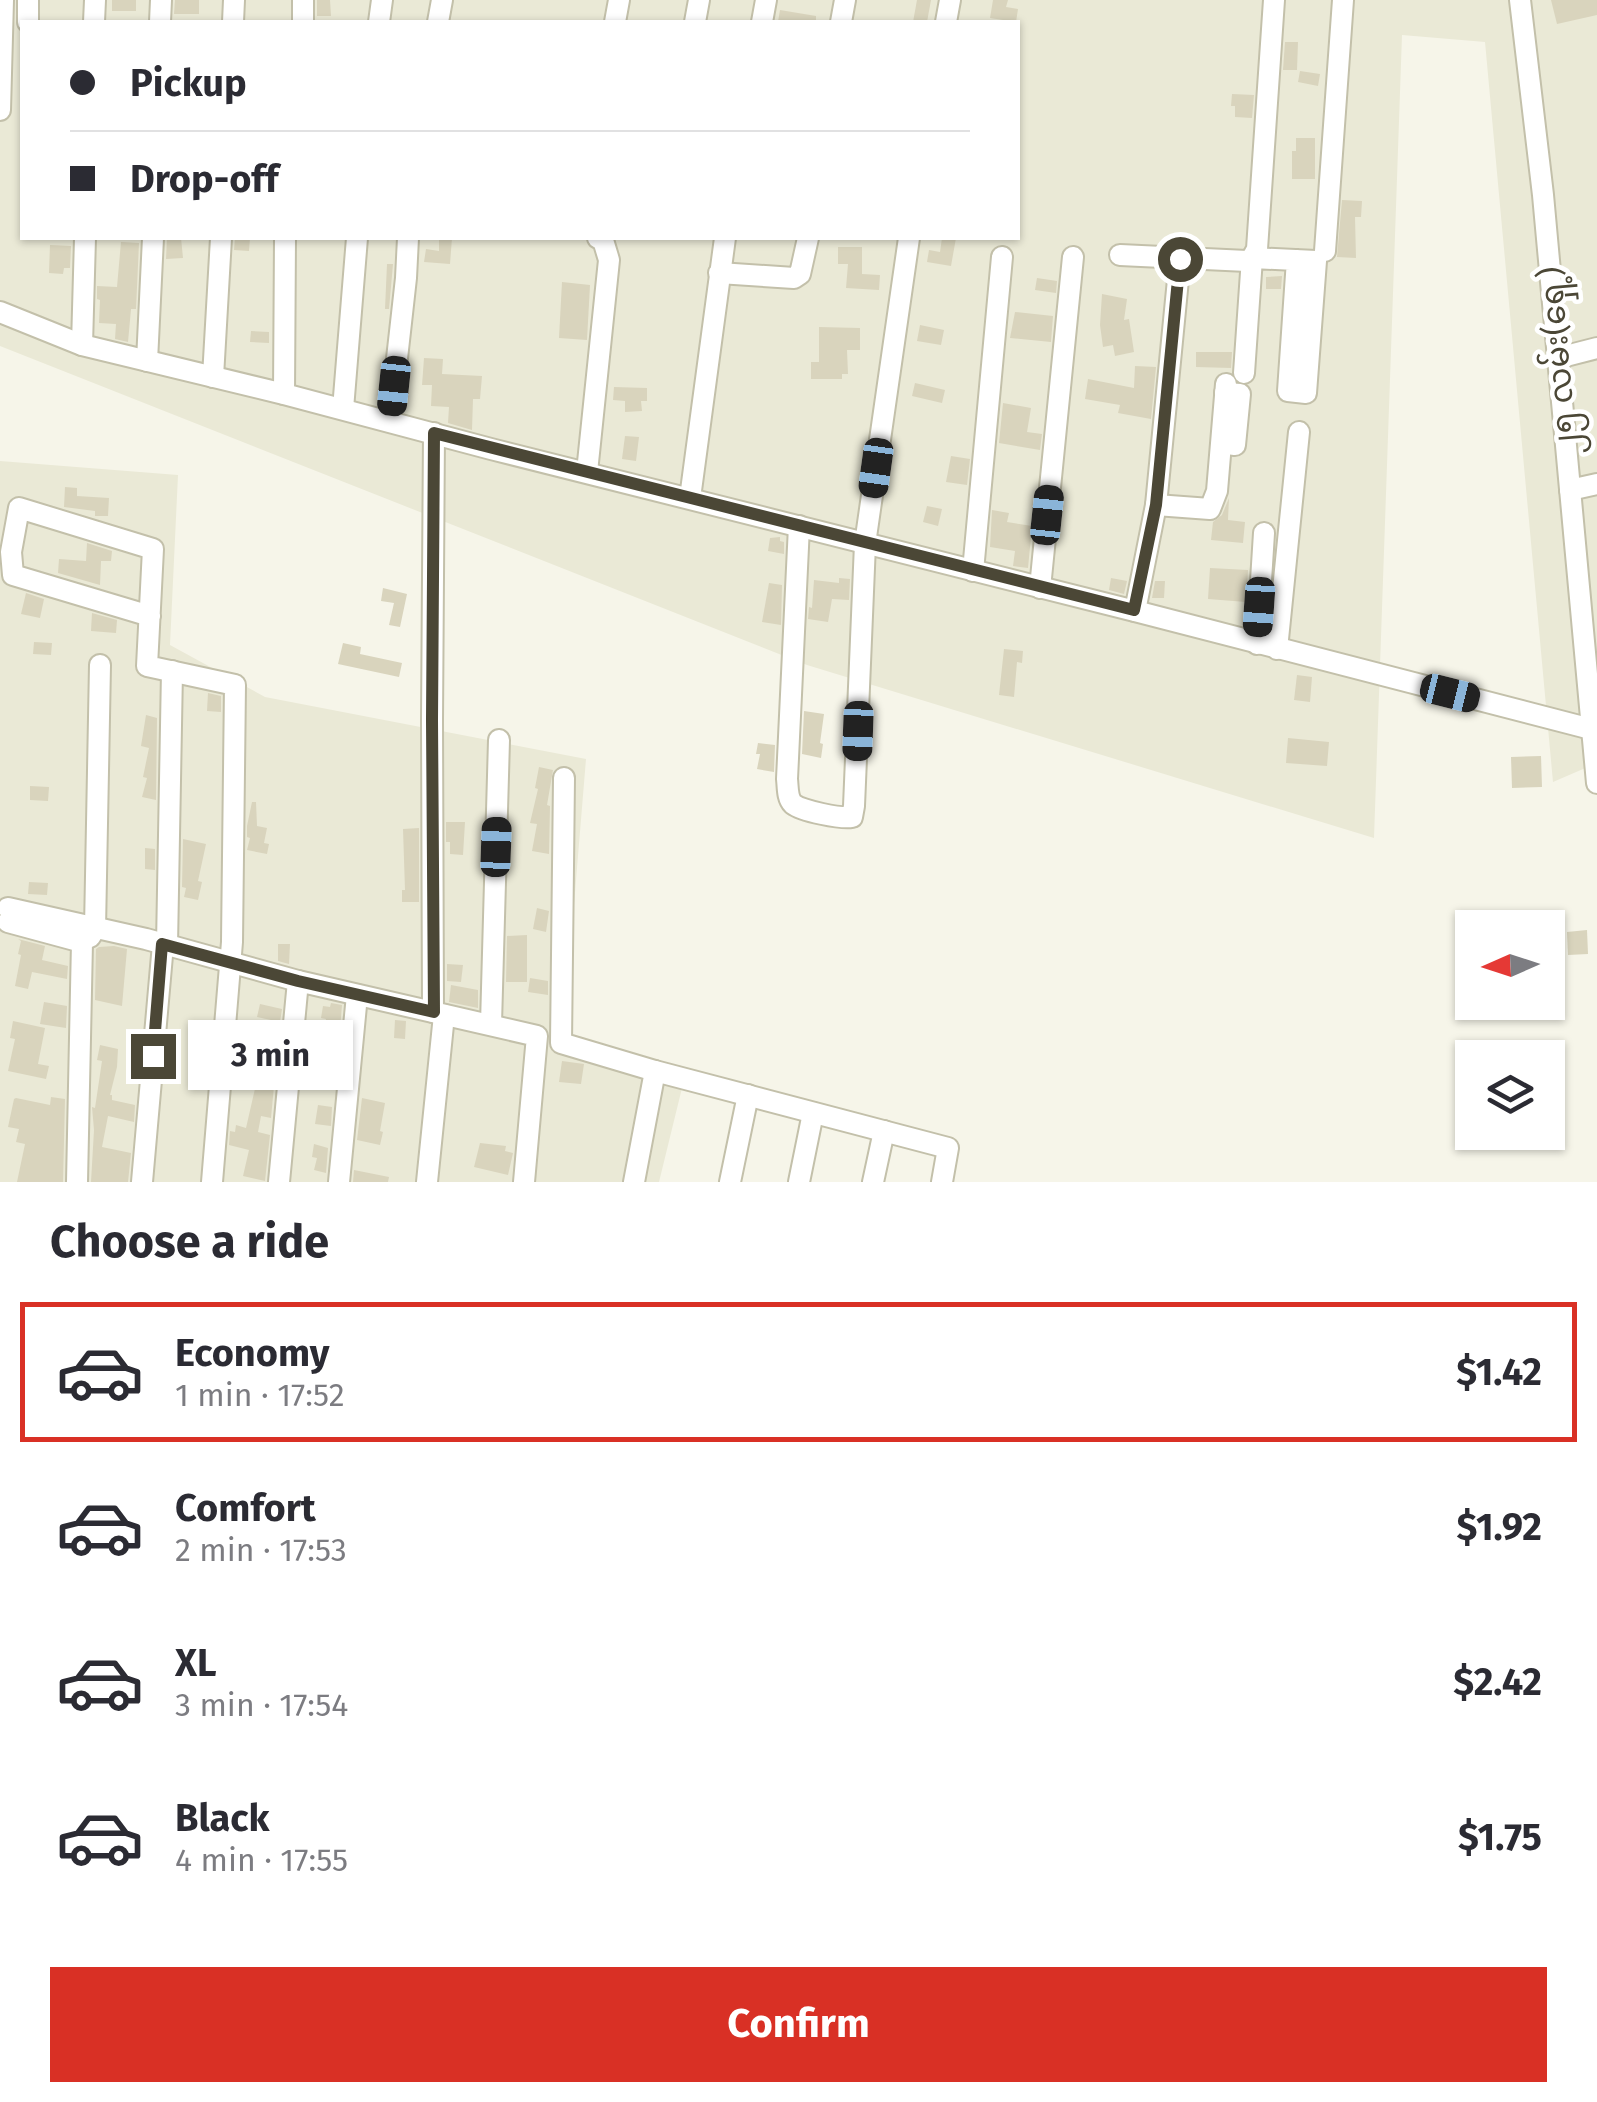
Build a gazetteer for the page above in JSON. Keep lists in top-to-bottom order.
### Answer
{
  "streets": {
    "street": ["၂၅ လမ်း(ရှေ့)"]
  },
  "north": "left",
  "page": {
    "banner": ["Pickup", "Drop-off"],
    "bubble": "3 min",
    "heading": "Choose a ride",
    "list": [
      {
        "name": "Economy",
        "note": "1 min · 17:52",
        "value": "$1.42"
      },
      {
        "name": "Comfort",
        "note": "2 min · 17:53",
        "value": "$1.92"
      },
      {
        "name": "XL",
        "note": "3 min · 17:54",
        "value": "$2.42"
      },
      {
        "name": "Black",
        "note": "4 min · 17:55",
        "value": "$1.75"
      }
    ],
    "buttons": "Confirm"
  }
}
